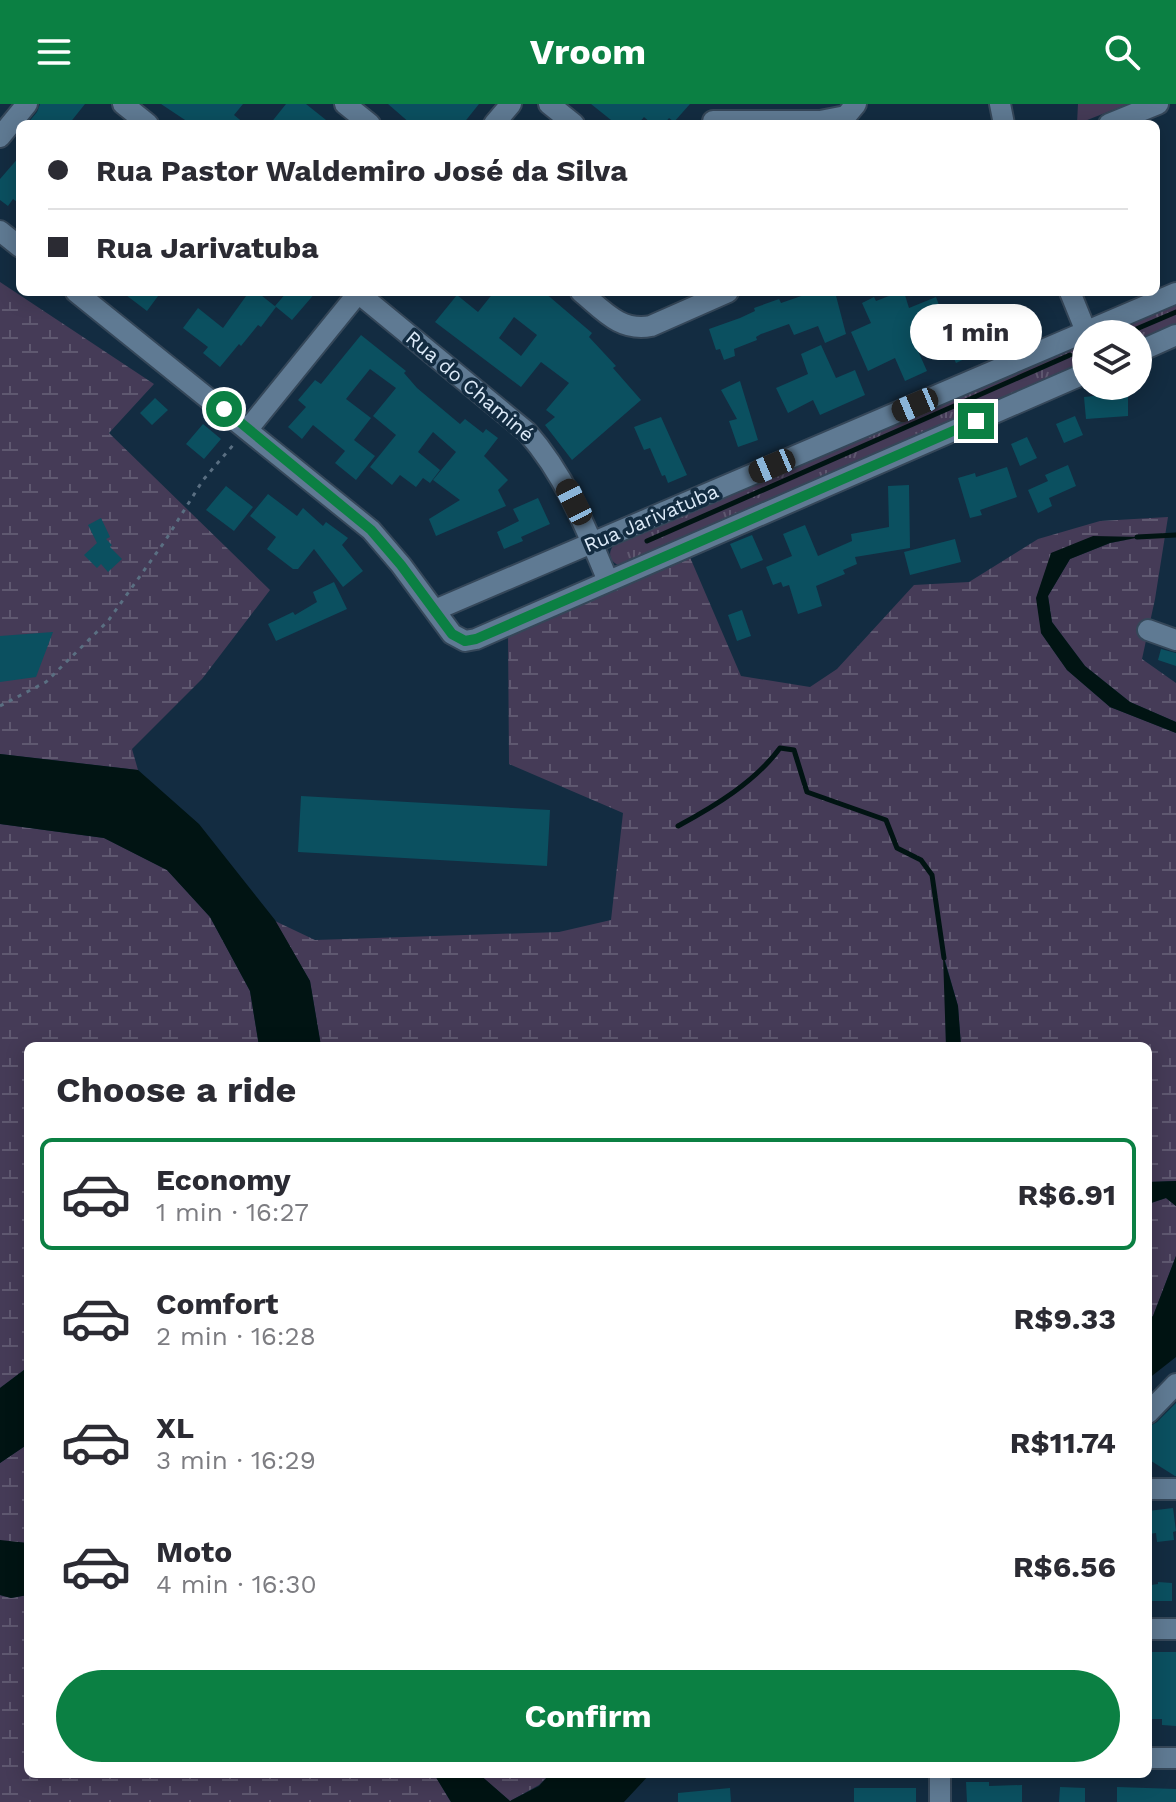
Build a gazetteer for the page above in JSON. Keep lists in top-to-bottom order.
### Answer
{
  "streets": {
    "street": ["Rua do Chaminé", "Rua Jarivatuba"]
  },
  "crossings": [
    ["Rua do Chaminé", "Rua Jarivatuba"]
  ],
  "page": {
    "header": "Vroom",
    "banner": ["Rua Pastor Waldemiro José da Silva", "Rua Jarivatuba"],
    "bubble": "1 min",
    "heading": "Choose a ride",
    "list": [
      {
        "name": "Economy",
        "note": "1 min · 16:27",
        "value": "R$6.91"
      },
      {
        "name": "Comfort",
        "note": "2 min · 16:28",
        "value": "R$9.33"
      },
      {
        "name": "XL",
        "note": "3 min · 16:29",
        "value": "R$11.74"
      },
      {
        "name": "Moto",
        "note": "4 min · 16:30",
        "value": "R$6.56"
      }
    ],
    "buttons": "Confirm"
  }
}
